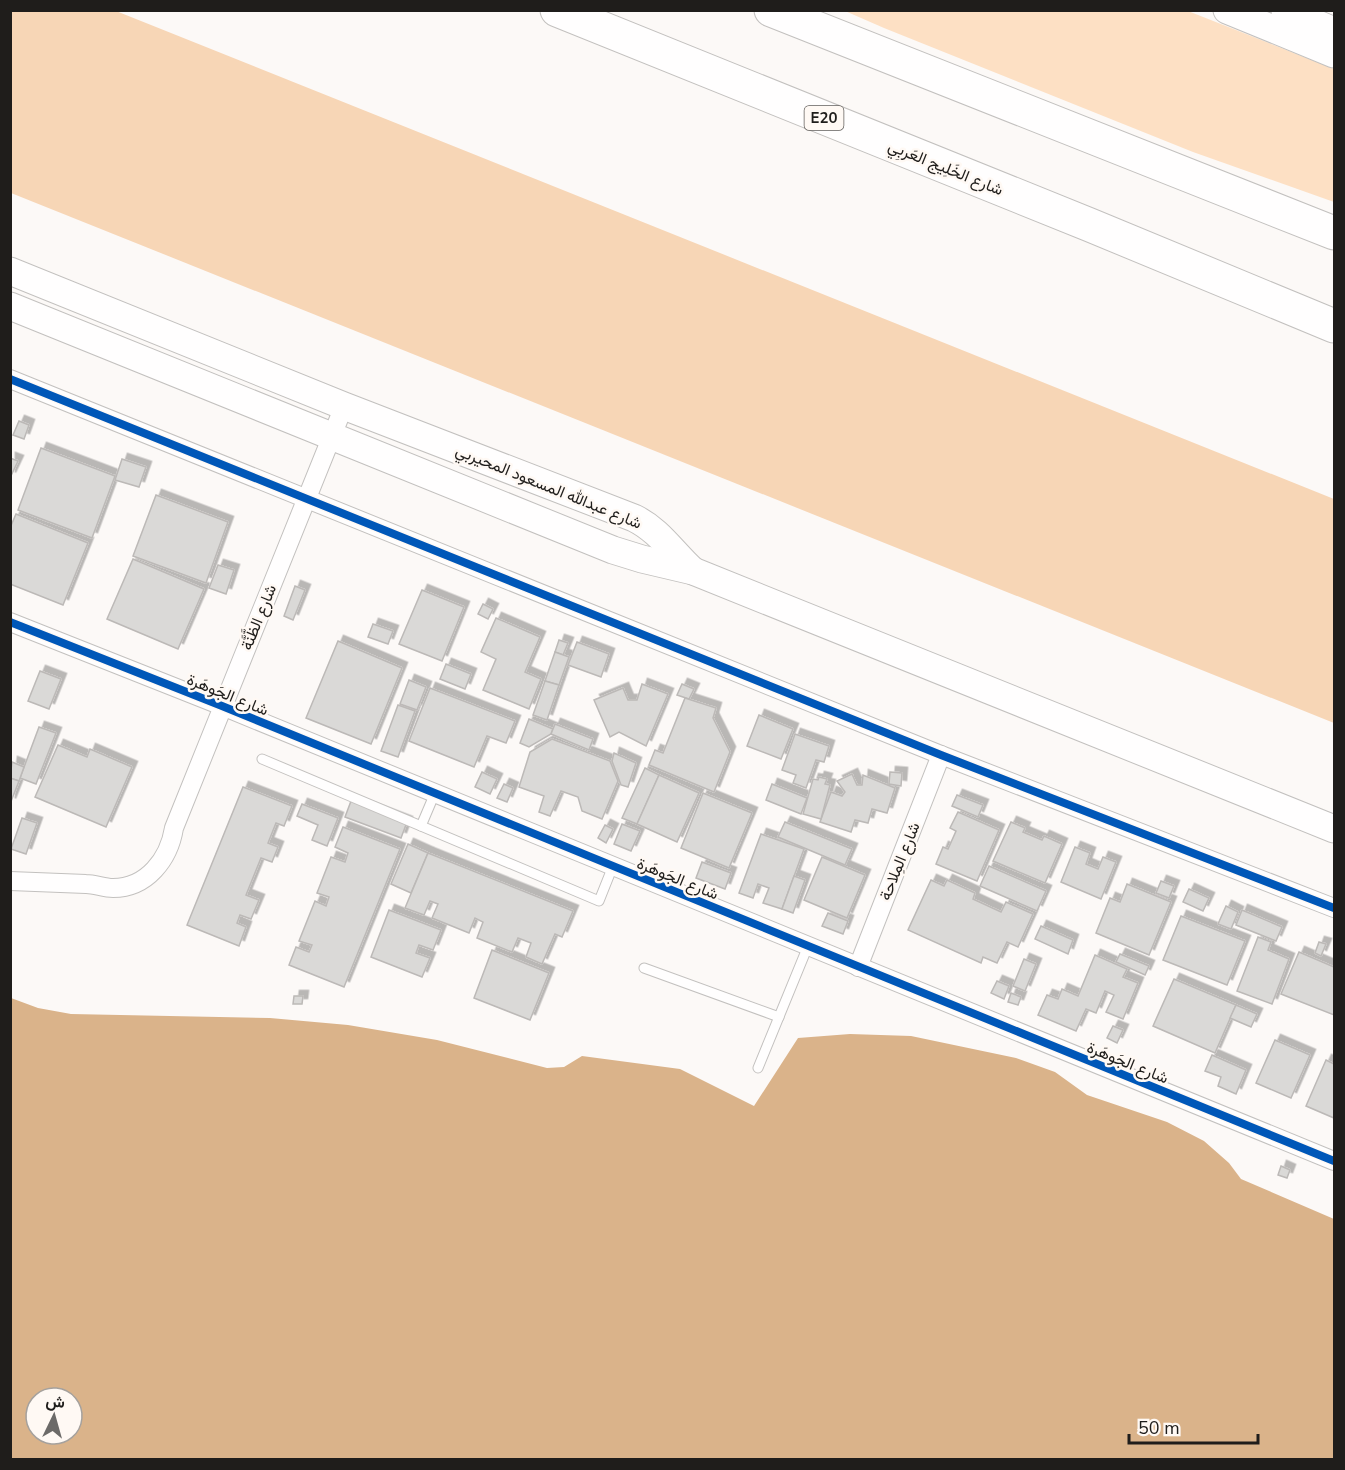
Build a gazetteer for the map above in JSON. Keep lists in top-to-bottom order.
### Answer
{
  "streets": {
    "highway": ["E20", "شارع الخَلِيج العَربِي"],
    "street": [
      "شارع عبدالله المسعود المحيربي",
      "شارع الظَّنَّة",
      "شارع الجَوهَرة",
      "شارع المِلاحة"
    ]
  },
  "crossings": [
    ["شارع عبدالله المسعود المحيربي", "شارع الظَّنَّة"],
    ["شارع الظَّنَّة", "شارع الجَوهَرة"],
    ["شارع الجَوهَرة", "شارع المِلاحة"]
  ],
  "scale_bar": "50 m",
  "north": "top"
}
